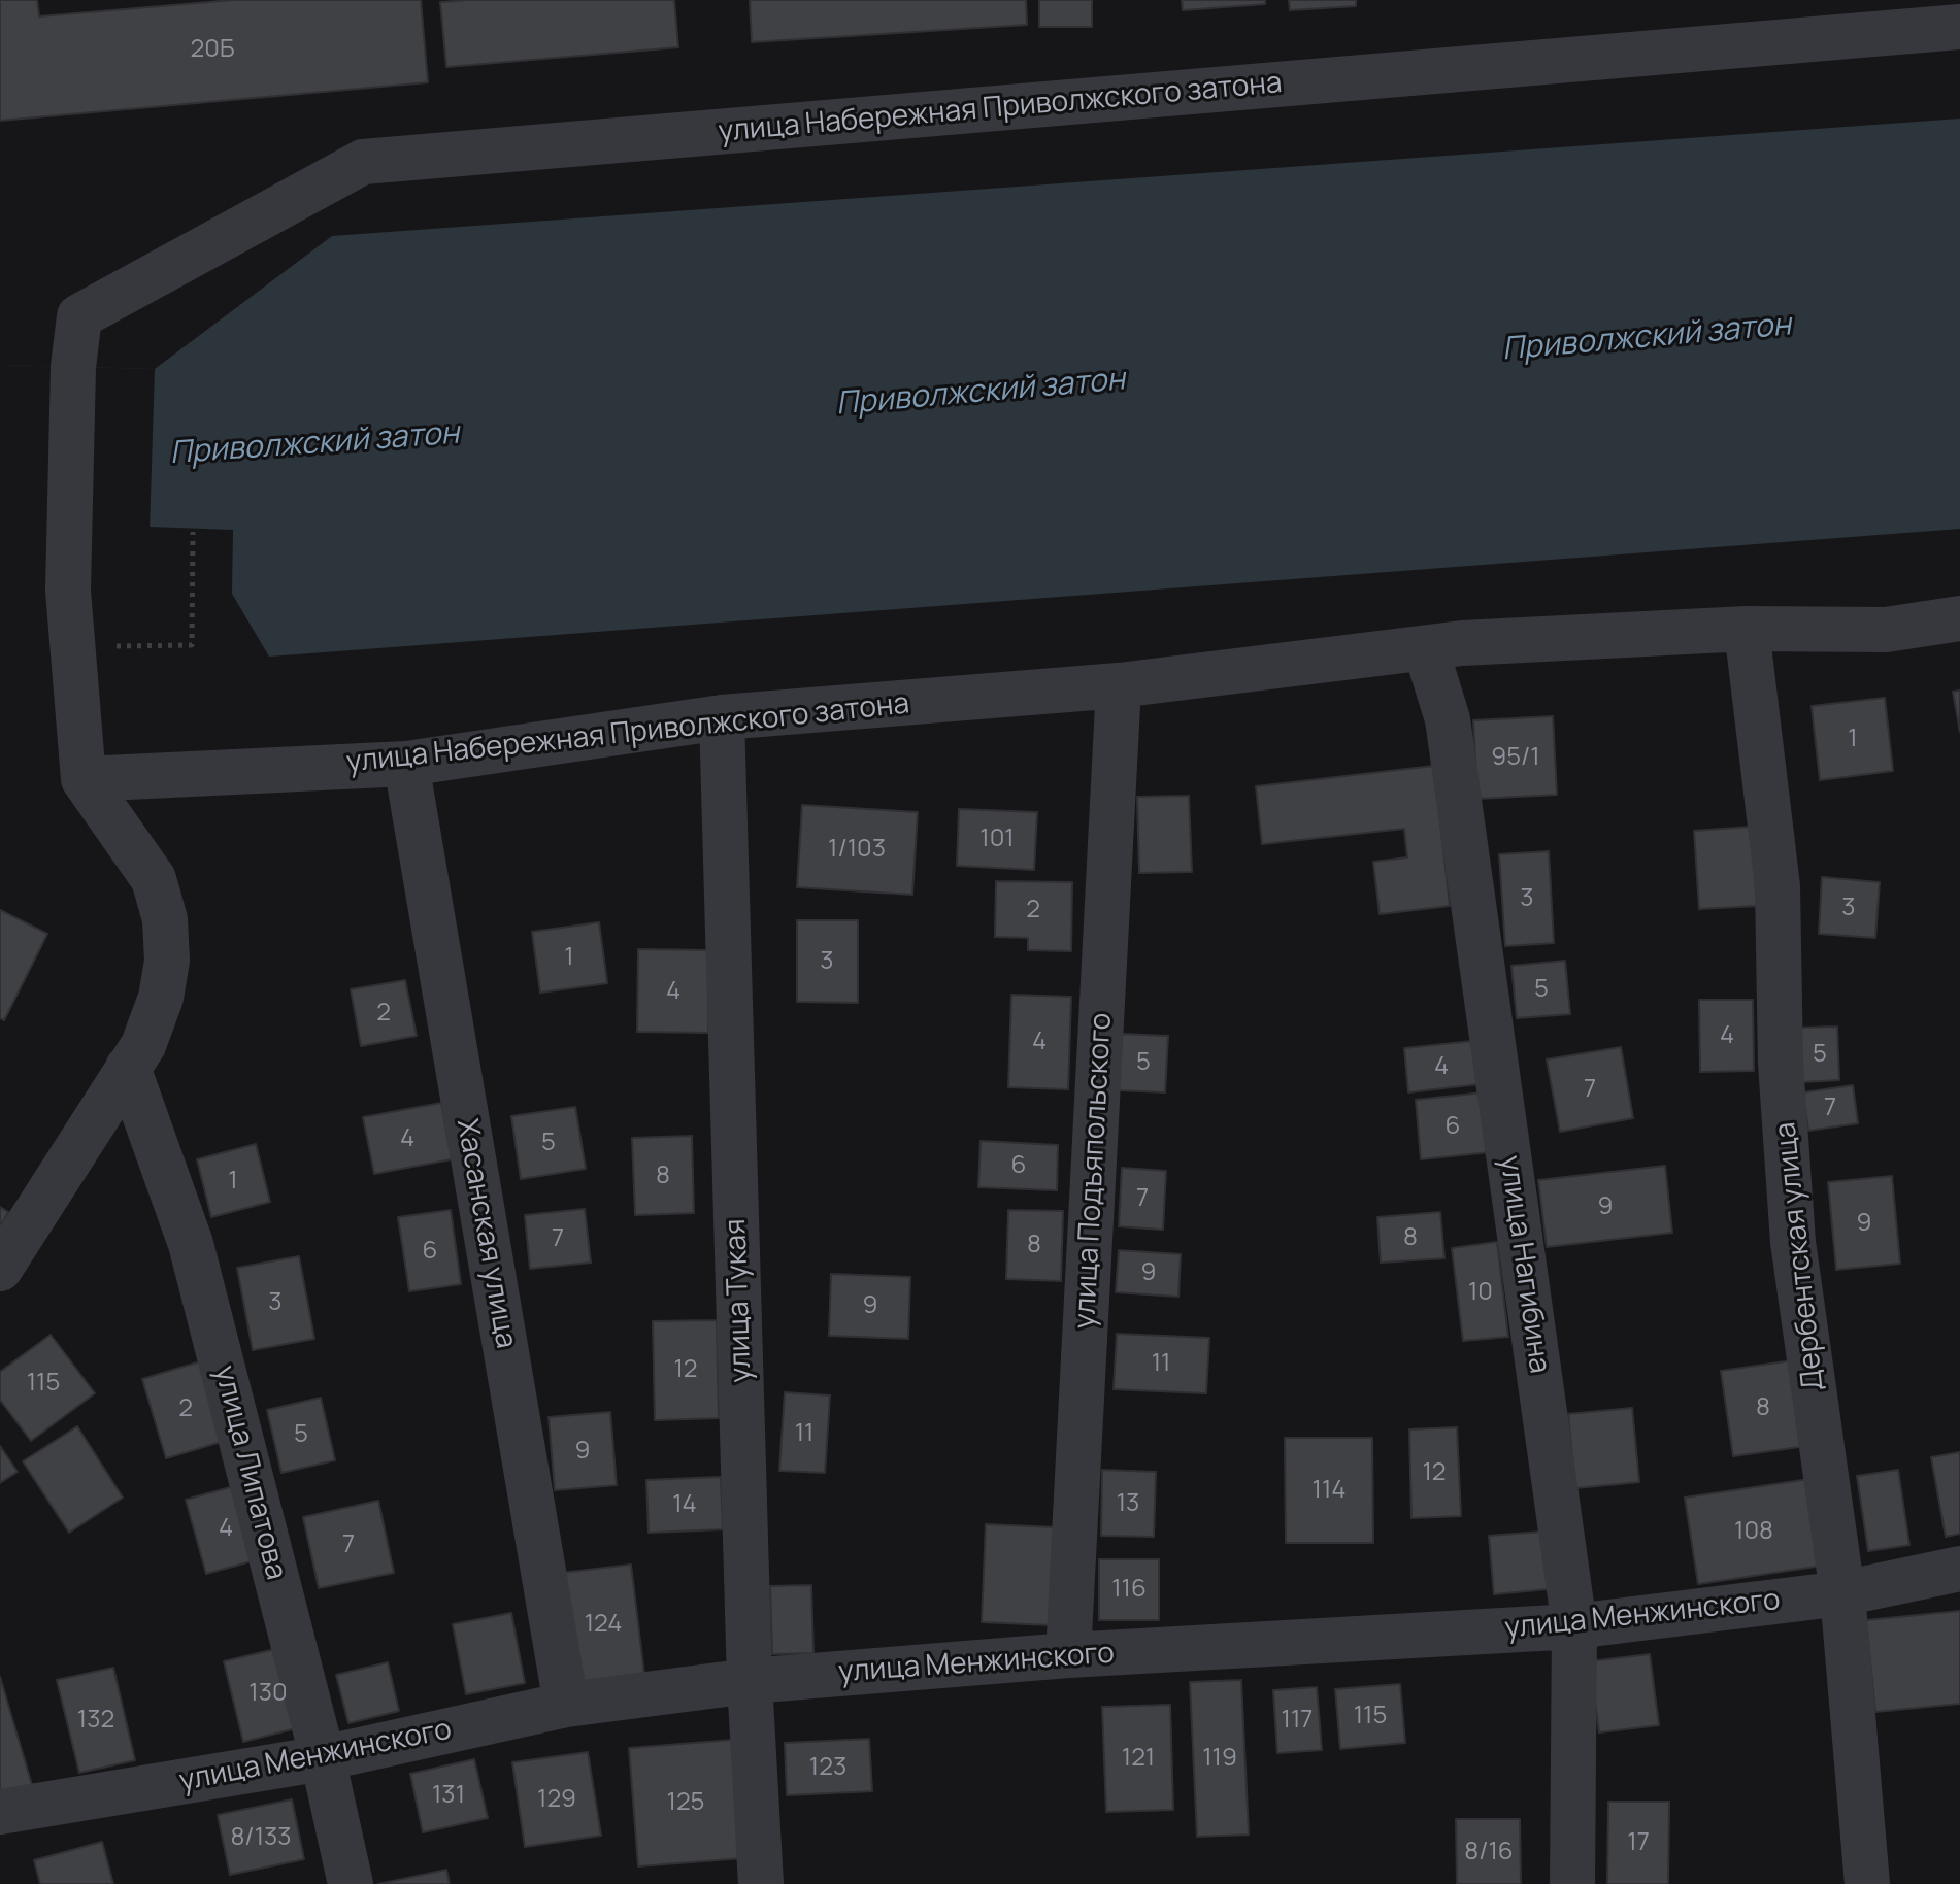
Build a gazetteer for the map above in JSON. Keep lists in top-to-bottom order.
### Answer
{
  "streets": {
    "street": [
      "улица Набережная Приволжского затона",
      "улица Подъяпольского",
      "Хасанская улица",
      "Дербентская улица",
      "улица Нагибина",
      "улица Тукая",
      "улица Липатова",
      "улица Менжинского"
    ]
  },
  "crossings": [
    ["улица Набережная Приволжского затона", "улица Подъяпольского"],
    ["улица Набережная Приволжского затона", "Хасанская улица"],
    ["улица Набережная Приволжского затона", "Дербентская улица"],
    ["улица Набережная Приволжского затона", "улица Нагибина"],
    ["улица Набережная Приволжского затона", "улица Тукая"],
    ["улица Подъяпольского", "улица Менжинского"],
    ["Хасанская улица", "улица Менжинского"],
    ["Дербентская улица", "улица Менжинского"],
    ["улица Нагибина", "улица Менжинского"],
    ["улица Тукая", "улица Менжинского"],
    ["улица Липатова", "улица Менжинского"]
  ],
  "water": ["Приволжский затон"],
  "house_numbers": [
    "20Б",
    "1",
    "95/1",
    "101",
    "1/103",
    "3",
    "3",
    "2",
    "1",
    "3",
    "5",
    "4",
    "2",
    "4",
    "4",
    "5",
    "5",
    "4",
    "7",
    "7",
    "6",
    "4",
    "5",
    "6",
    "8",
    "1",
    "7",
    "9",
    "9",
    "8",
    "7",
    "8",
    "6",
    "9",
    "10",
    "3",
    "9",
    "11",
    "12",
    "115",
    "8",
    "2",
    "11",
    "5",
    "9",
    "12",
    "114",
    "13",
    "14",
    "4",
    "108",
    "7",
    "116",
    "124",
    "130",
    "115",
    "132",
    "117",
    "121",
    "119",
    "123",
    "131",
    "129",
    "125",
    "8/133",
    "17",
    "8/16"
  ]
}
